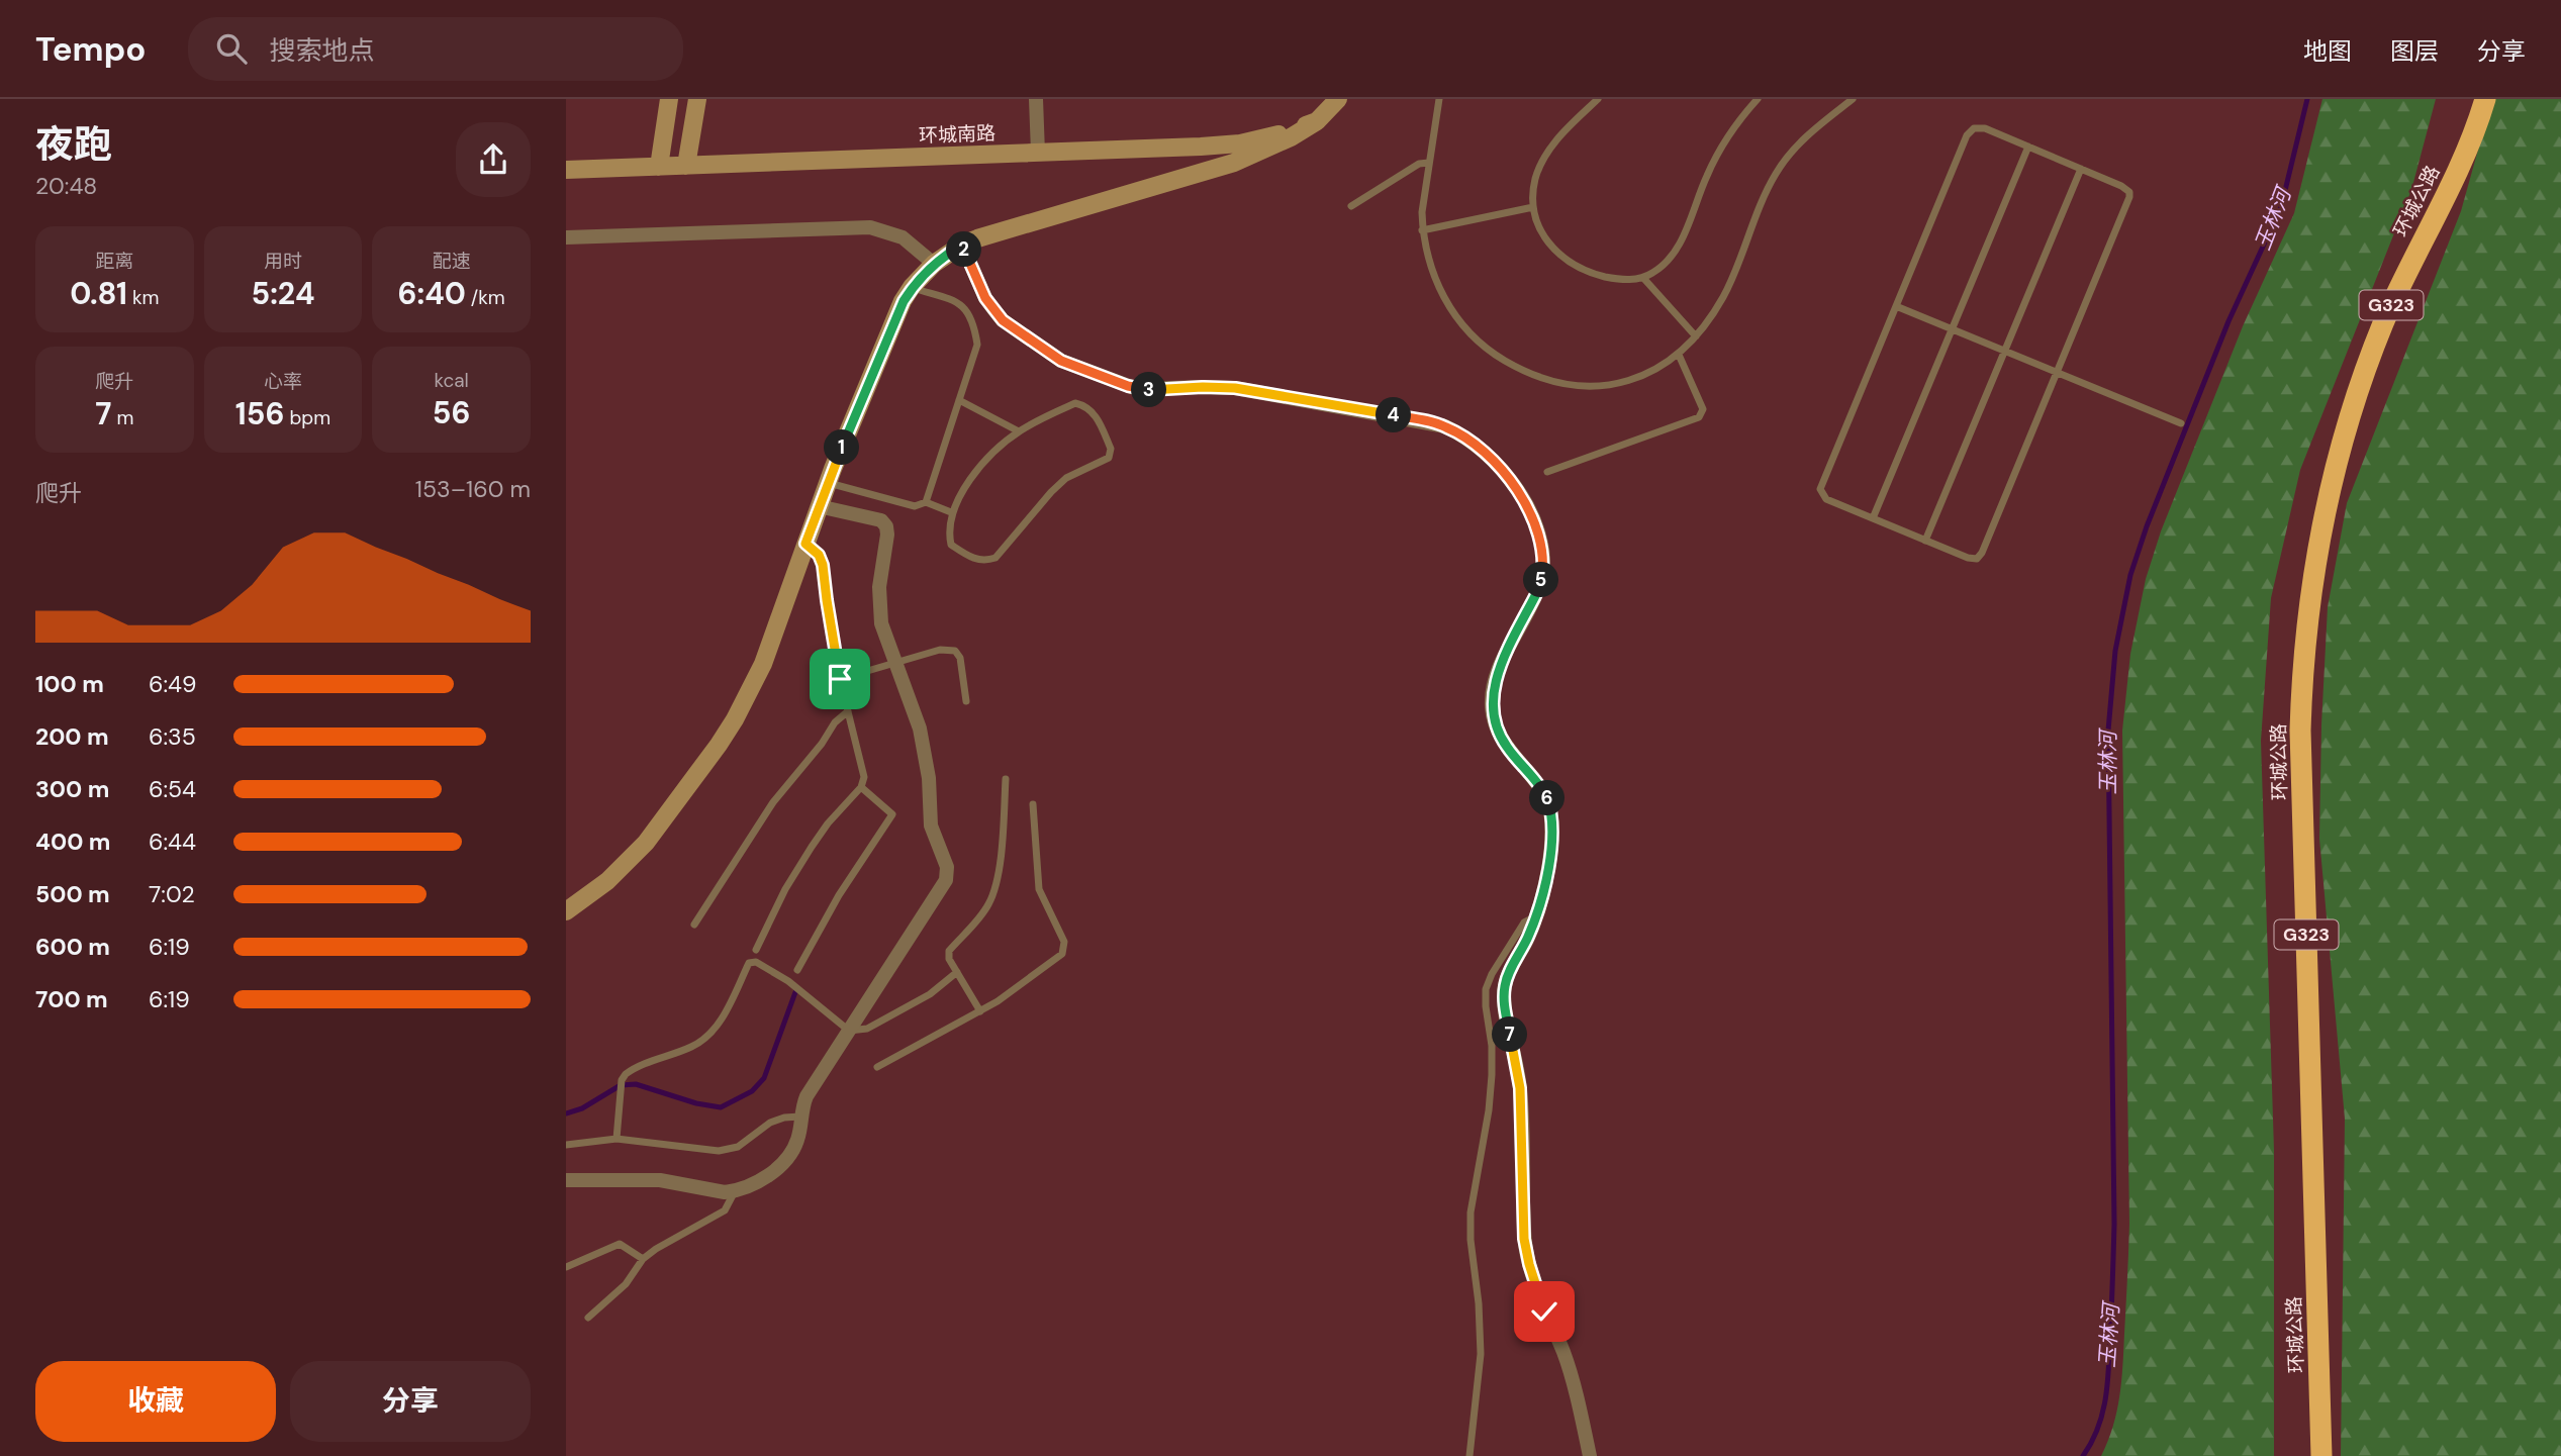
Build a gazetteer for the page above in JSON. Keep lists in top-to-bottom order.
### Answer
{
  "streets": {
    "highway": ["环城公路", "G323"],
    "main road": ["环城南路"]
  },
  "water": ["玉林河"],
  "page": {
    "header": "Tempo",
    "search": "搜索地点",
    "nav": ["地图", "图层", "分享"],
    "heading": ["夜跑", "20:48"],
    "stats": [
      ["距离", "0.81 km"],
      ["用时", "5:24"],
      ["配速", "6:40 /km"],
      ["爬升", "7 m"],
      ["心率", "156 bpm"],
      ["kcal", "56"]
    ],
    "pins": [
      "2",
      "3",
      "4",
      "1",
      "5",
      "6",
      "7"
    ],
    "chart": ["爬升", "153–160 m"],
    "list": [
      {
        "name": "100 m",
        "note": "6:49"
      },
      {
        "name": "200 m",
        "note": "6:35"
      },
      {
        "name": "300 m",
        "note": "6:54"
      },
      {
        "name": "400 m",
        "note": "6:44"
      },
      {
        "name": "500 m",
        "note": "7:02"
      },
      {
        "name": "600 m",
        "note": "6:19"
      },
      {
        "name": "700 m",
        "note": "6:19"
      }
    ],
    "buttons": ["收藏", "分享"]
  }
}
